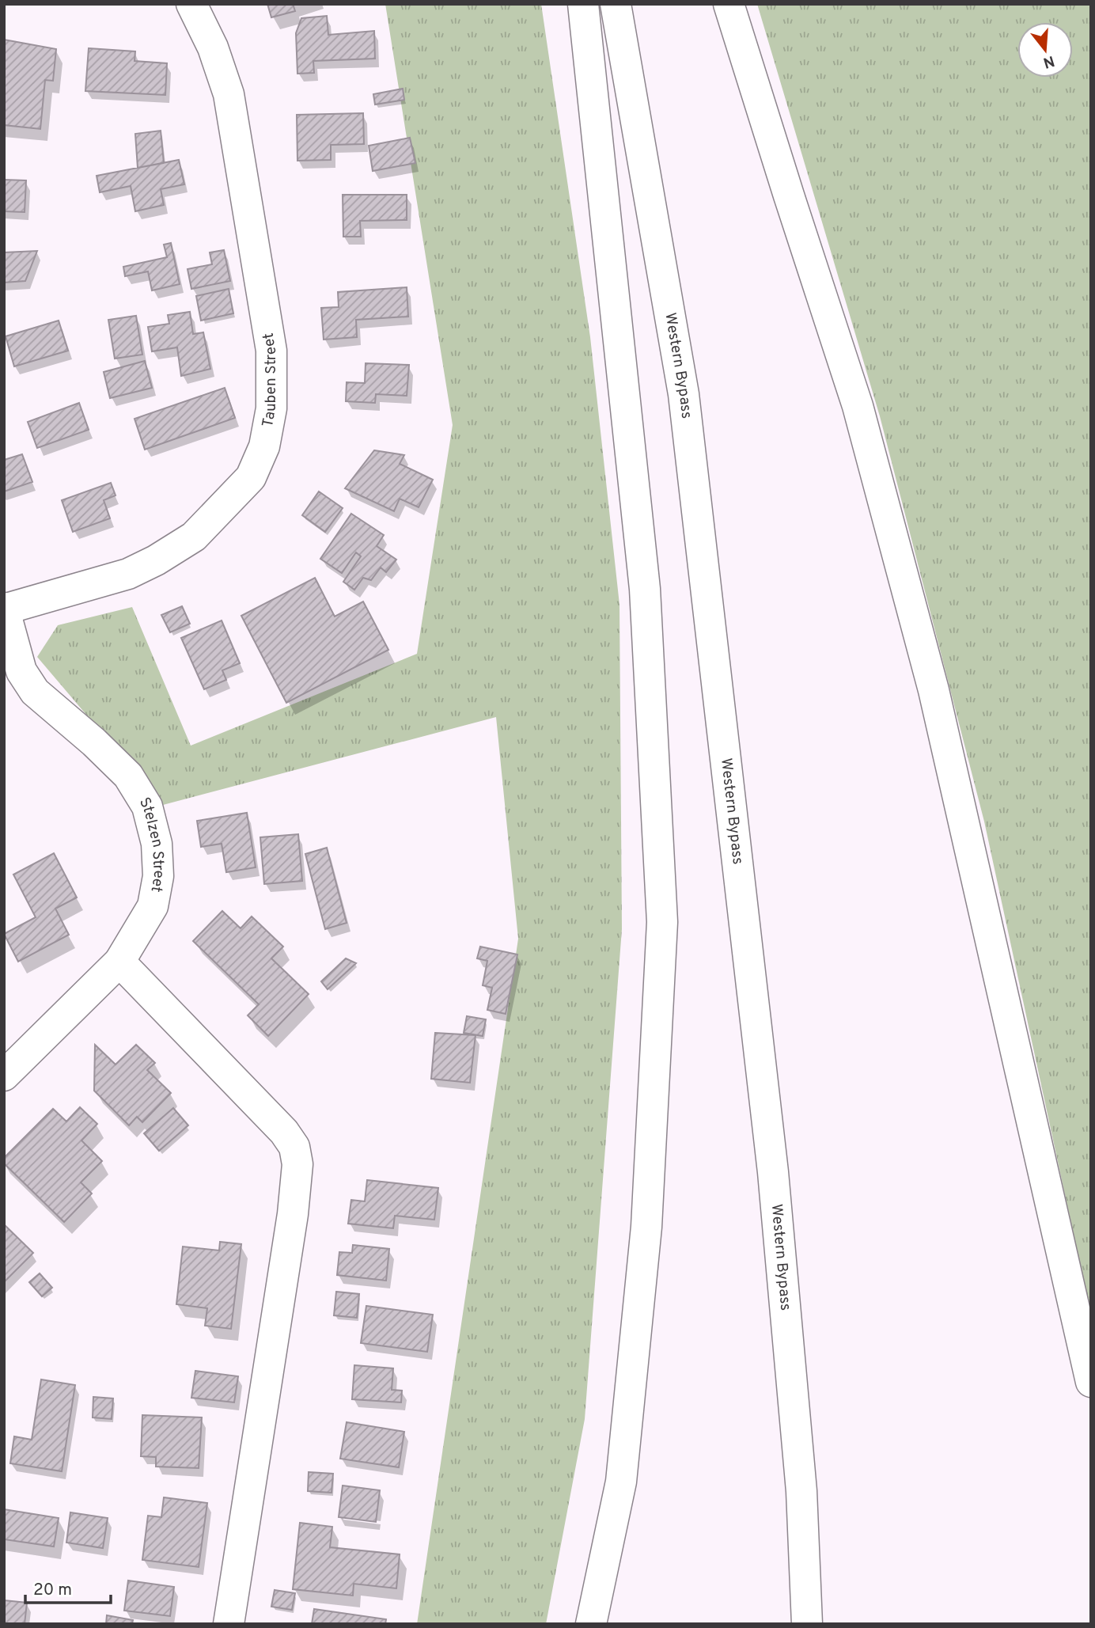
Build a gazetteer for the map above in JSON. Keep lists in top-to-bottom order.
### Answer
{
  "streets": {
    "main road": ["Western Bypass", "Tauben Street", "Stelzen Street"]
  },
  "crossings": [
    ["Tauben Street", "Stelzen Street"]
  ],
  "scale_bar": "20 m",
  "north": "bottom"
}
